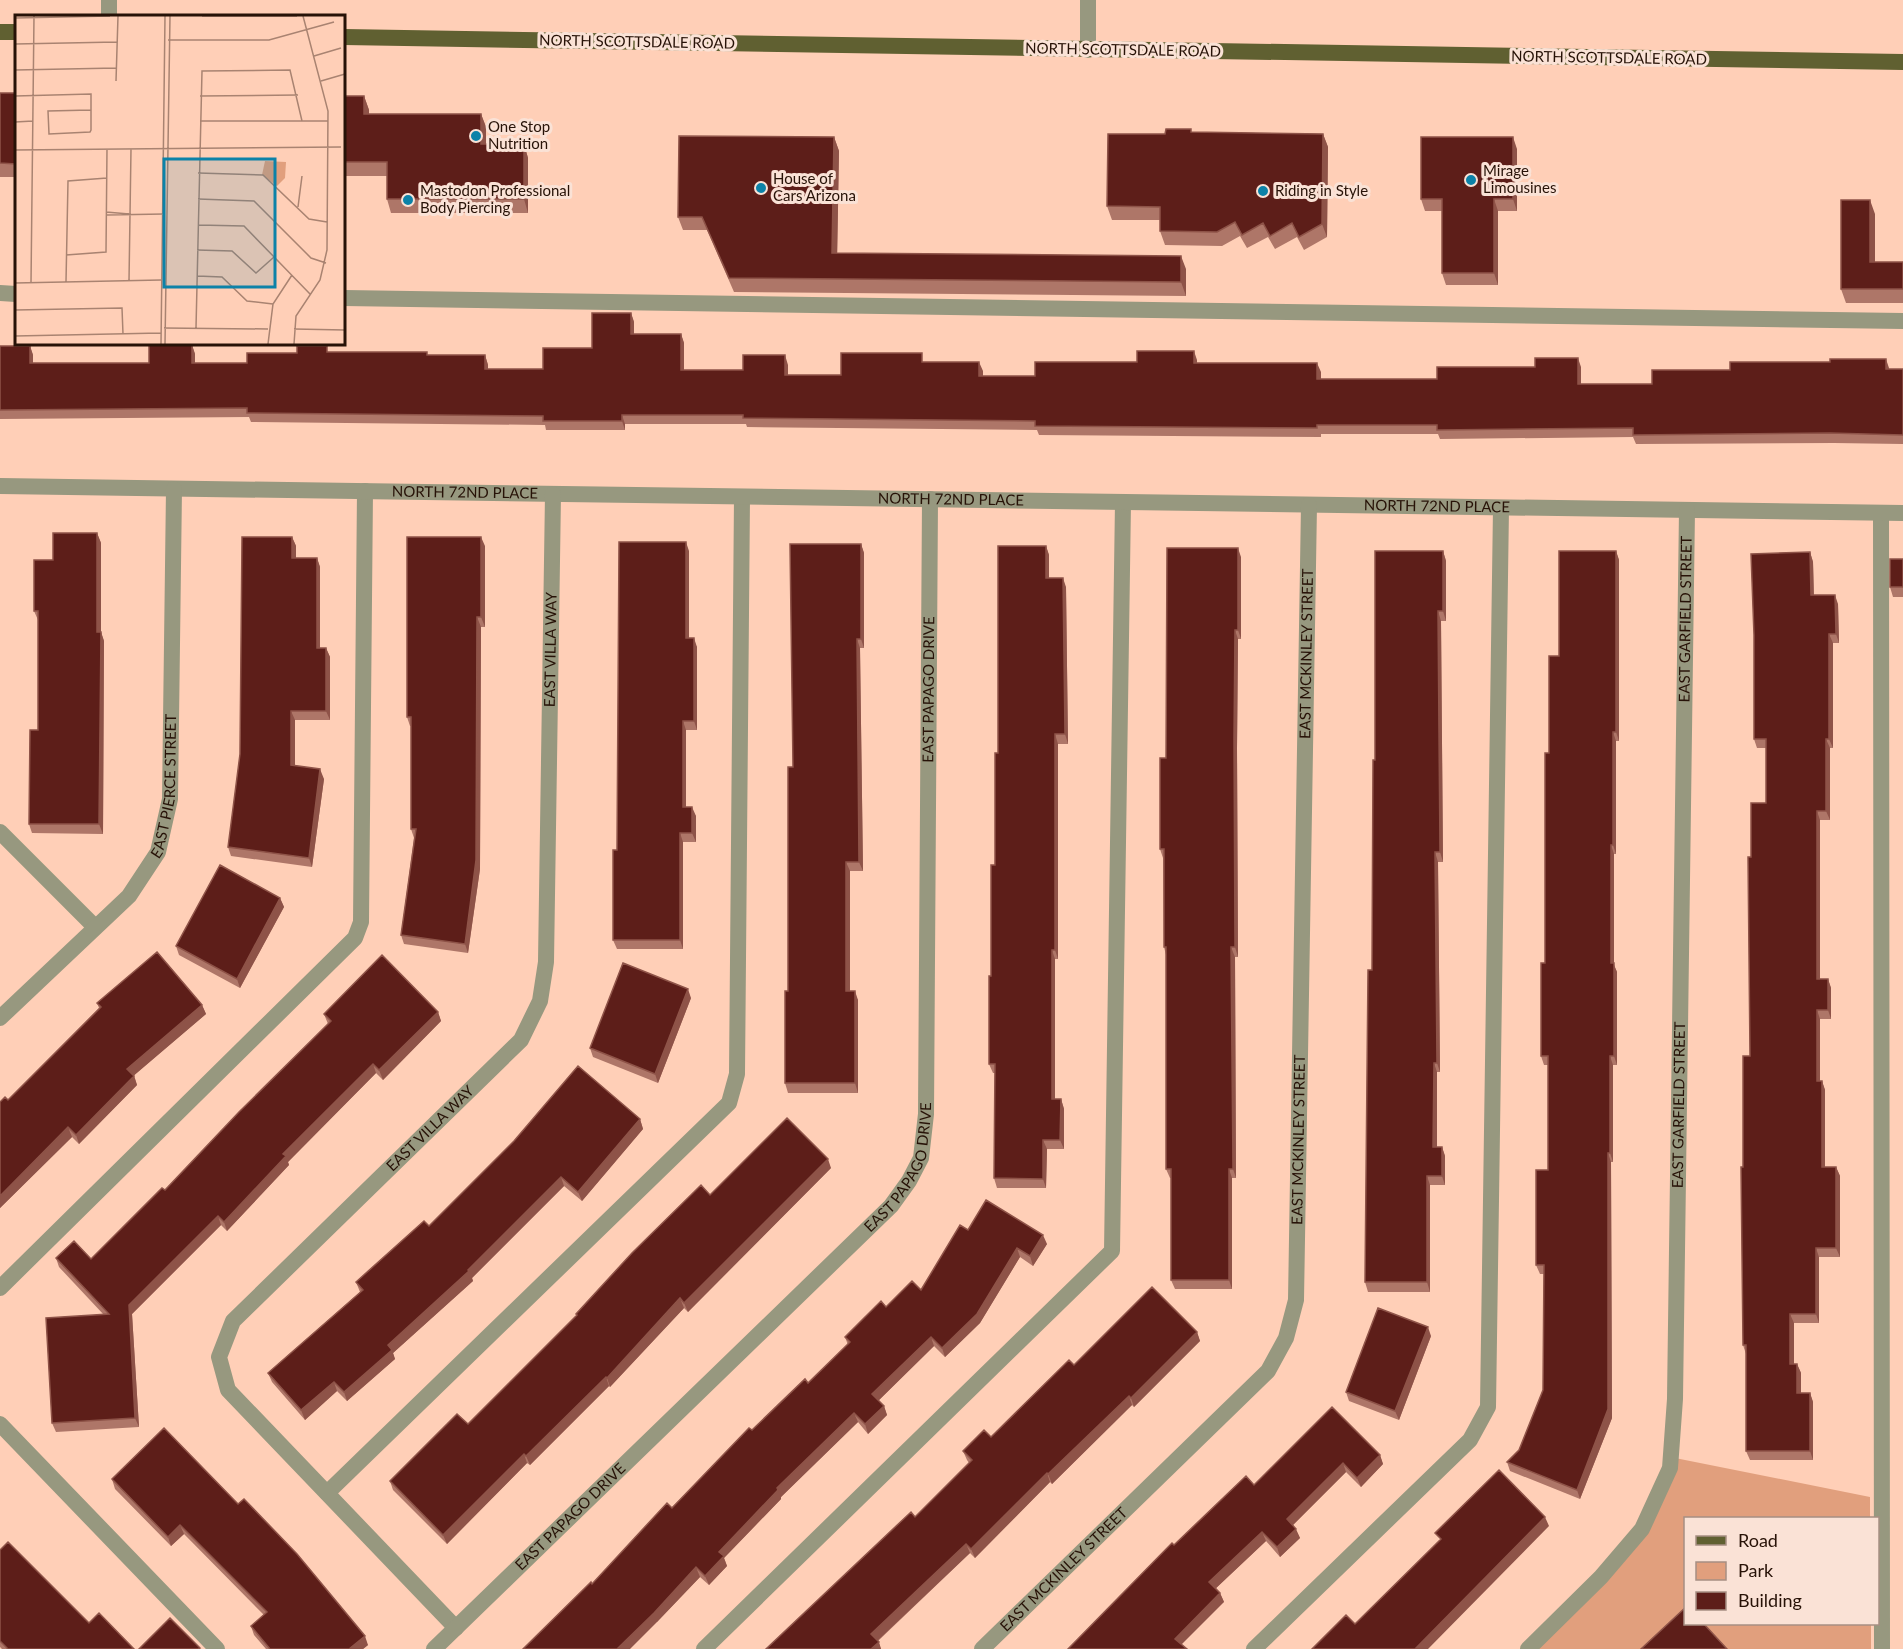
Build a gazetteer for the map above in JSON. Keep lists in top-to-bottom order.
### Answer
{
  "streets": {
    "main road": ["NORTH SCOTTSDALE ROAD"],
    "street": [
      "NORTH 72ND PLACE",
      "EAST GARFIELD STREET",
      "EAST VILLA WAY",
      "EAST MCKINLEY STREET",
      "EAST PAPAGO DRIVE",
      "EAST PIERCE STREET"
    ]
  },
  "crossings": [
    ["NORTH 72ND PLACE", "EAST GARFIELD STREET"],
    ["NORTH 72ND PLACE", "EAST VILLA WAY"],
    ["NORTH 72ND PLACE", "EAST MCKINLEY STREET"],
    ["NORTH 72ND PLACE", "EAST PAPAGO DRIVE"],
    ["NORTH 72ND PLACE", "EAST PIERCE STREET"],
    ["EAST VILLA WAY", "EAST PAPAGO DRIVE"]
  ],
  "places": [
    "One Stop Nutrition",
    "Mirage Limousines",
    "House of Cars Arizona",
    "Riding in Style",
    "Mastodon Professional Body Piercing"
  ],
  "legend": ["Road", "Park", "Building"]
}
